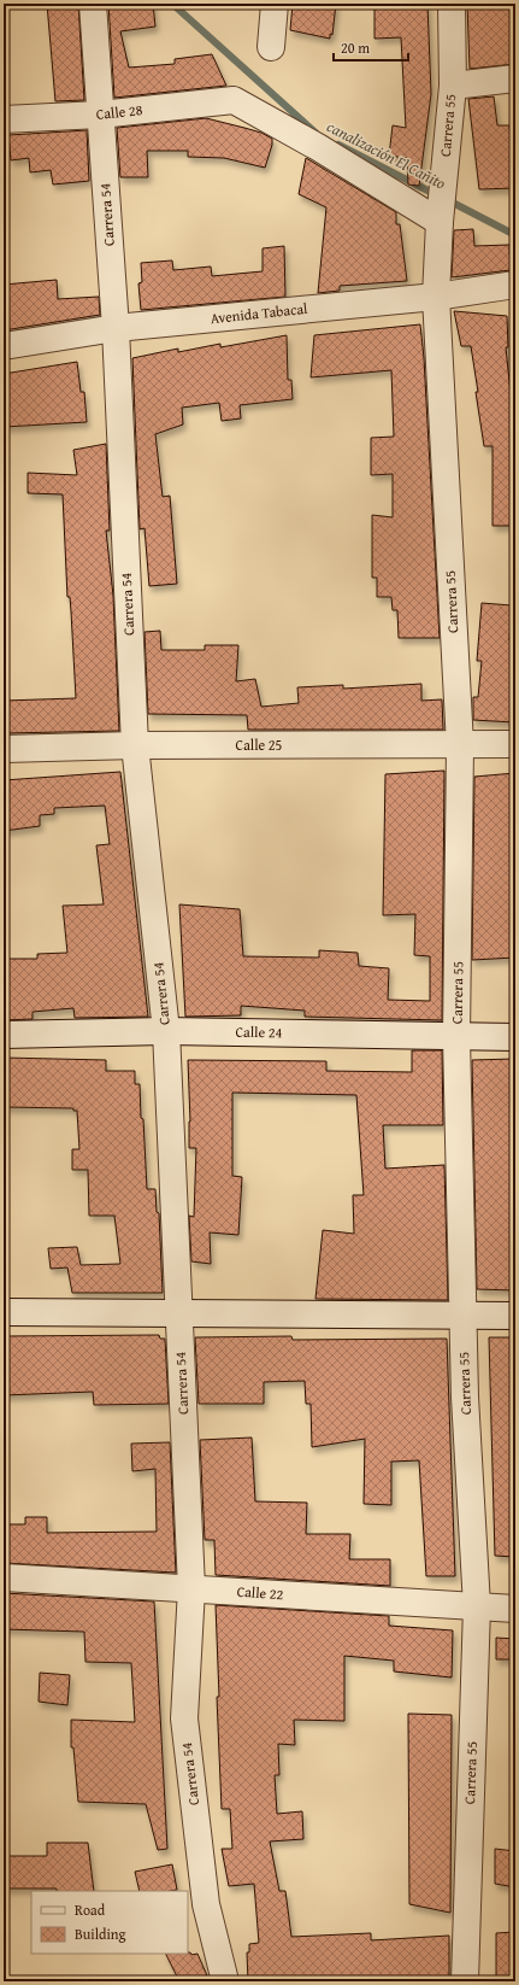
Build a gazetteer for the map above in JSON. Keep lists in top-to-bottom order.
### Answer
{
  "streets": {
    "street": [
      "Calle 28",
      "Carrera 55",
      "Carrera 54",
      "Avenida Tabacal",
      "Calle 25",
      "Calle 24",
      "Calle 22"
    ]
  },
  "crossings": [
    ["Calle 28", "Carrera 55"],
    ["Calle 28", "Carrera 54"],
    ["Carrera 55", "Avenida Tabacal"],
    ["Carrera 55", "Calle 25"],
    ["Carrera 55", "Calle 24"],
    ["Carrera 55", "Calle 22"],
    ["Carrera 54", "Avenida Tabacal"],
    ["Carrera 54", "Calle 25"],
    ["Carrera 54", "Calle 24"],
    ["Carrera 54", "Calle 22"]
  ],
  "water": ["canalización El Cañito"],
  "legend": ["Road", "Building"],
  "scale_bar": "20 m"
}
